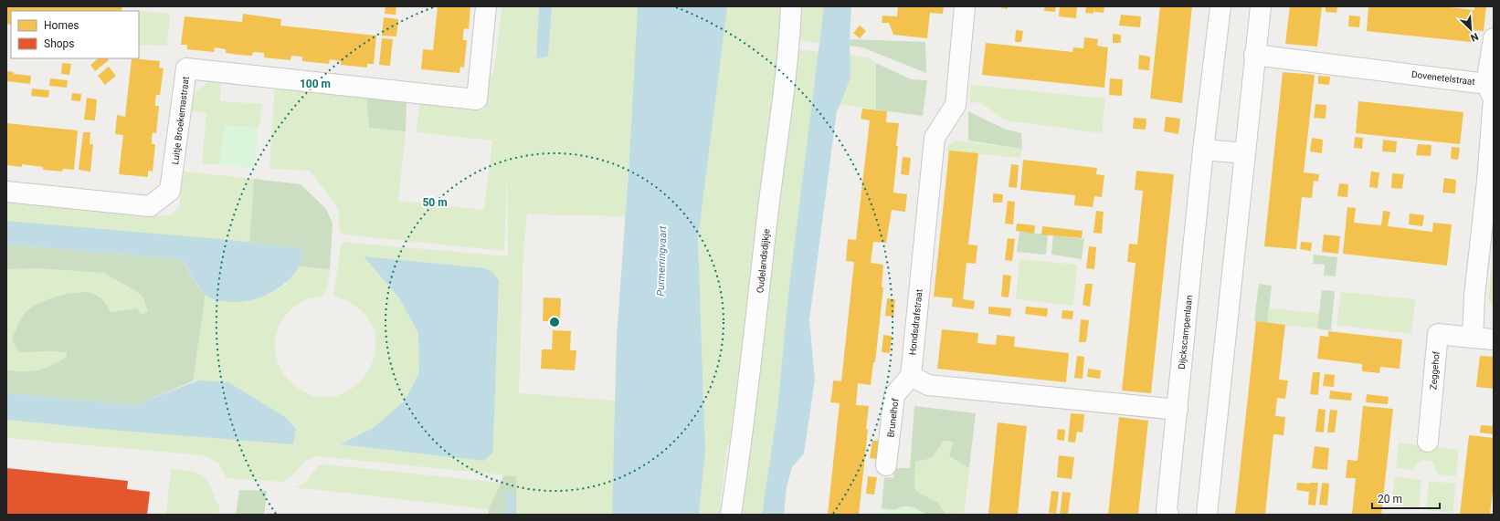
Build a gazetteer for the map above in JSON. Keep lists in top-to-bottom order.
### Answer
{
  "streets": {
    "street": [
      "Dovenetelstraat",
      "Luitje Broekemastraat",
      "Oudelandsdijkje",
      "Hondsdrafstraat",
      "Dijckscampenlaan",
      "Zeggehof",
      "Brunelhof"
    ]
  },
  "crossings": [
    ["Dovenetelstraat", "Zeggehof"],
    ["Hondsdrafstraat", "Brunelhof"]
  ],
  "water": ["Purmerringvaart"],
  "legend": ["Homes", "Shops"],
  "scale_bar": "20 m",
  "north": "bottom right",
  "rings": ["100 m", "50 m"]
}
